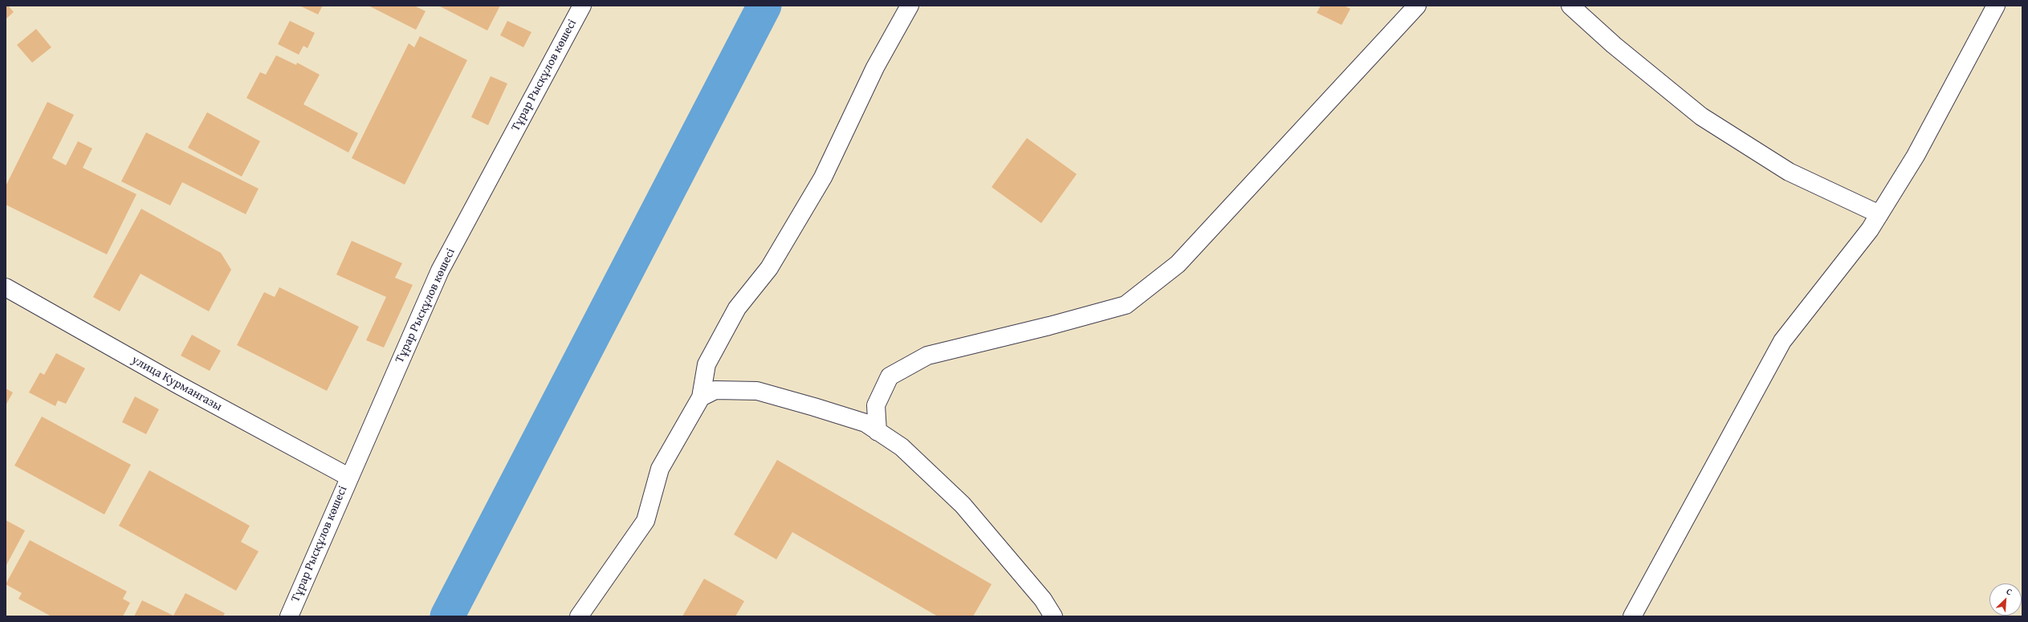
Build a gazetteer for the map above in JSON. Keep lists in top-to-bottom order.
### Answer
{
  "streets": {
    "street": ["Тұрар Рысқұлов көшесі", "улица Курмангазы"]
  },
  "crossings": [
    ["Тұрар Рысқұлов көшесі", "улица Курмангазы"]
  ],
  "north": "top right"
}
